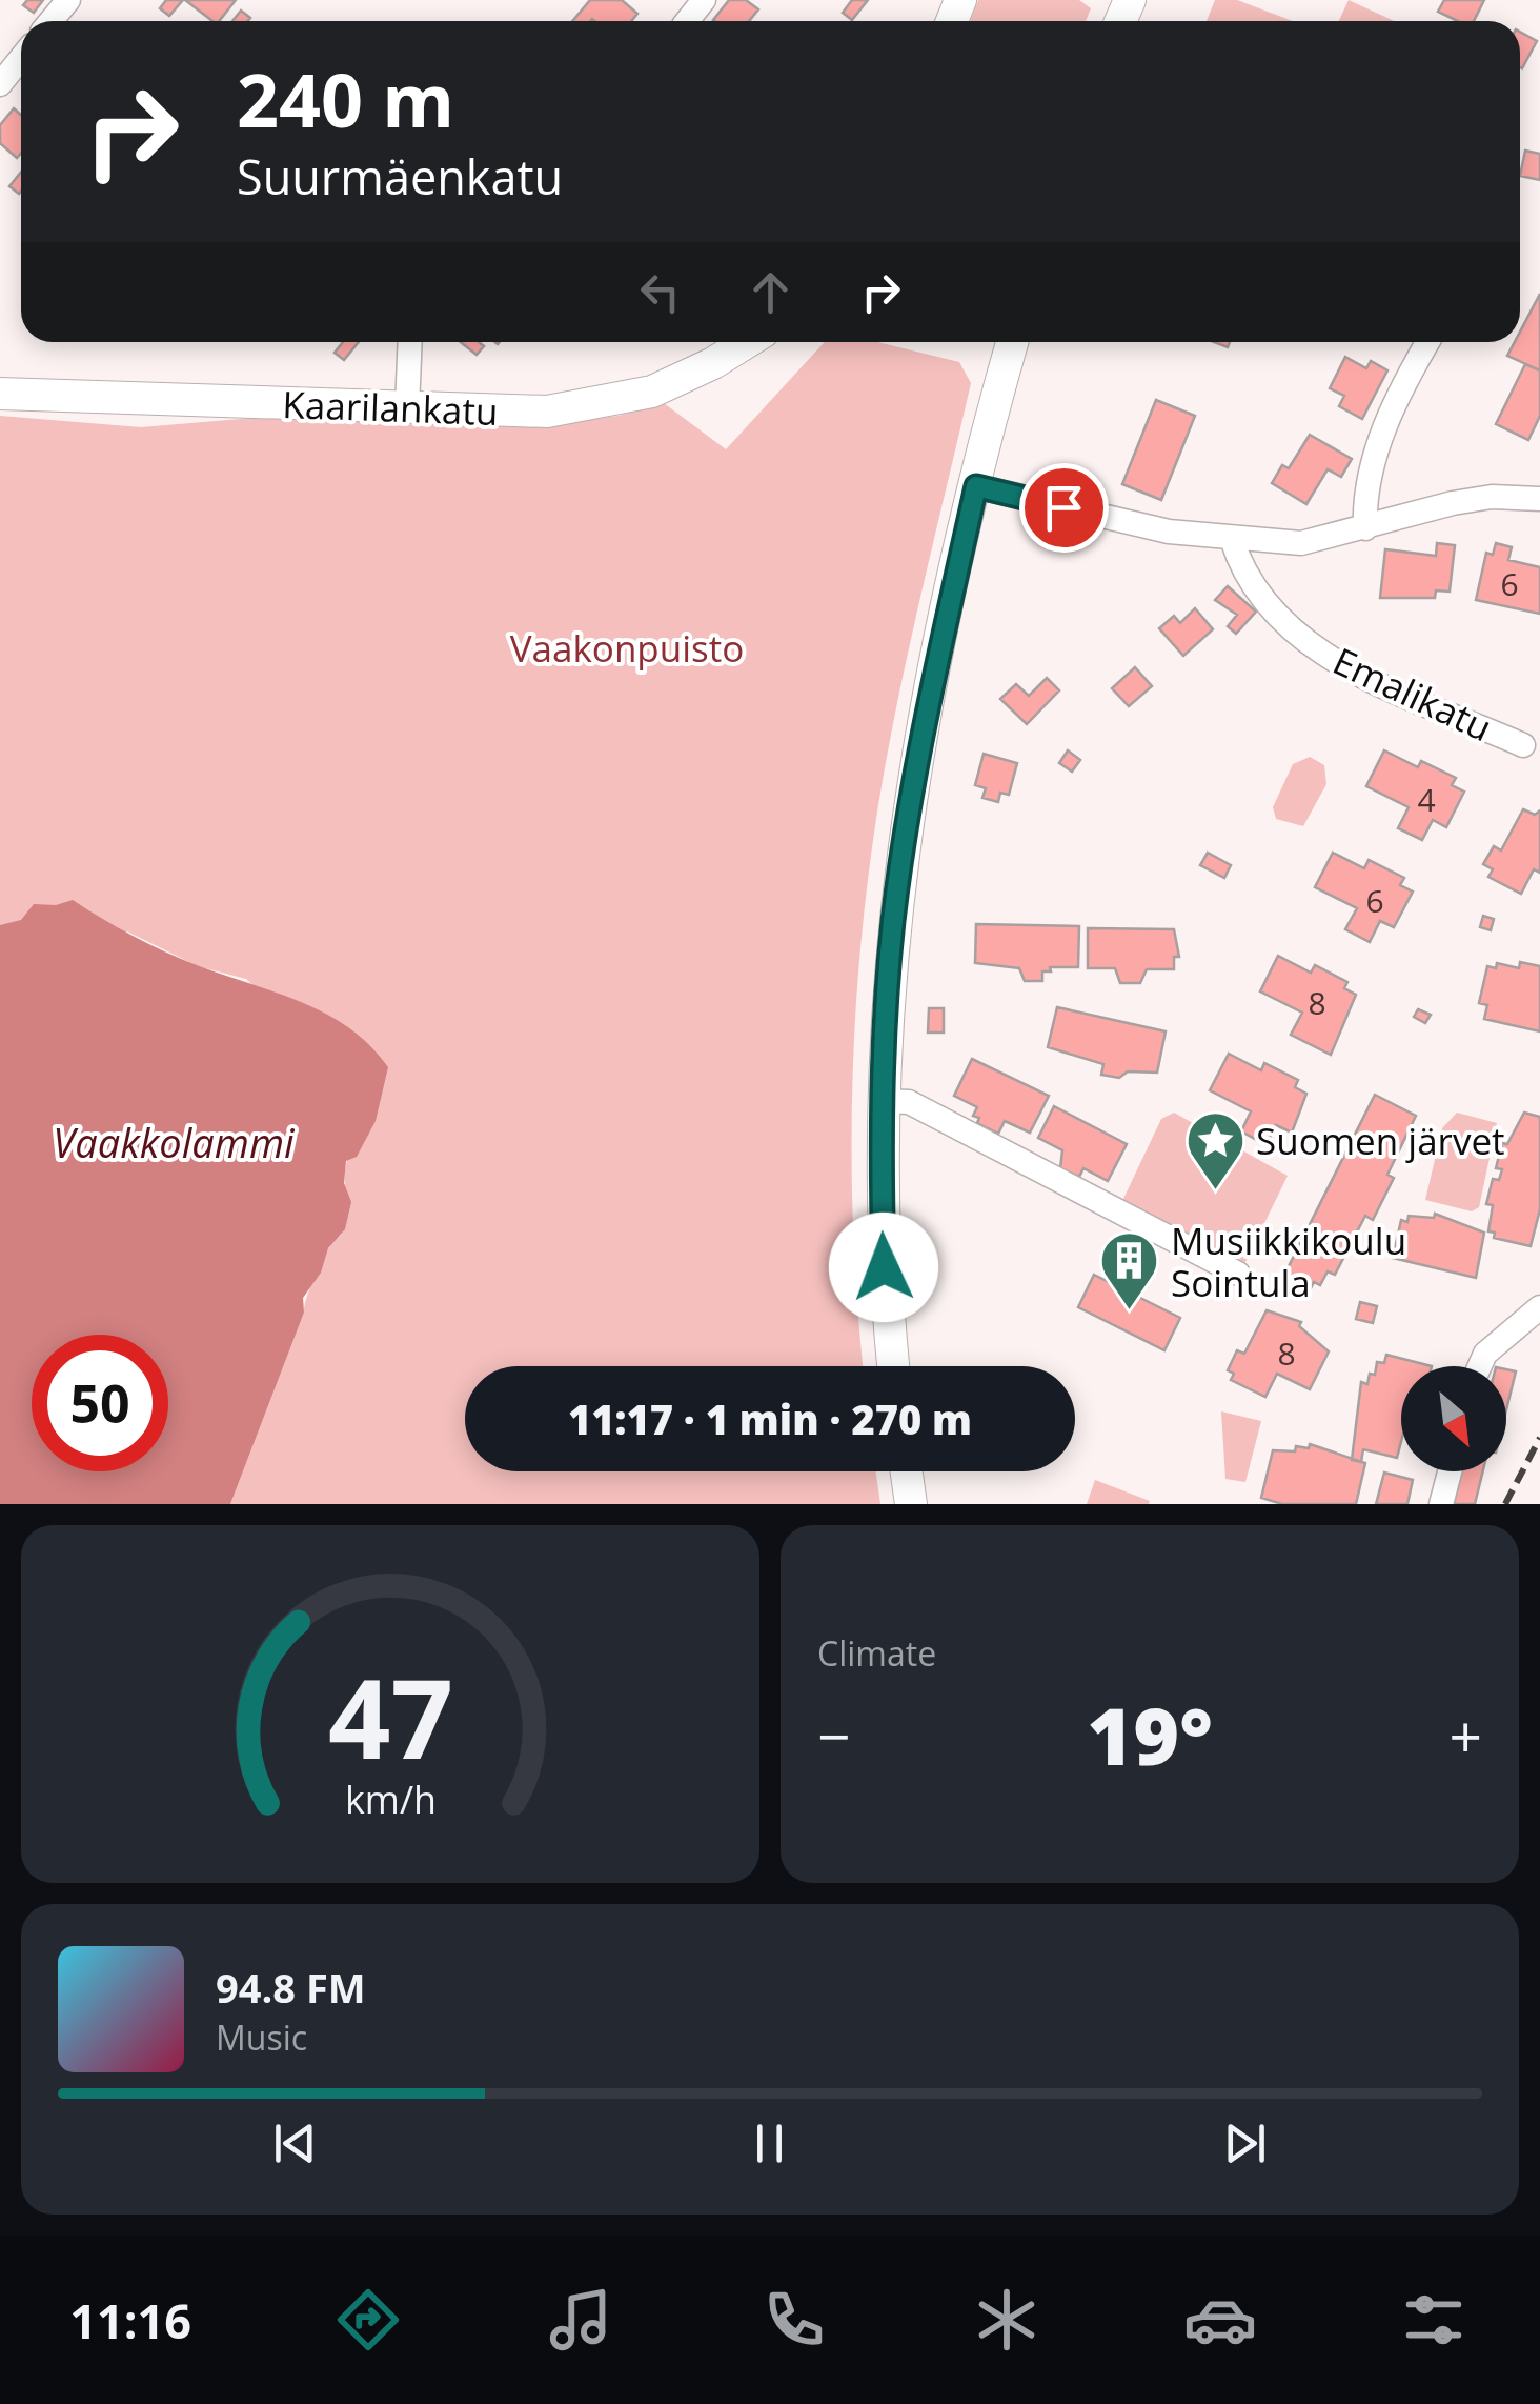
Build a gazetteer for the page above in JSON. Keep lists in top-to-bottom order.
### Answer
{
  "streets": {
    "main road": ["Kaarilankatu"],
    "street": ["Emalikatu"]
  },
  "water": ["Vaakkolammi"],
  "parks": ["Vaakonpuisto"],
  "places": {
    "place": ["Suomen järvet"],
    "building": ["Musiikkikoulu Sointula"]
  },
  "house_numbers": [
    "6",
    "4",
    "6",
    "8",
    "8"
  ],
  "north": "bottom right",
  "page": {
    "turn": ["240 m", "Suurmäenkatu"],
    "limit": "50",
    "trip": "11:17 · 1 min · 270 m",
    "tile": "Climate",
    "heat": ["−", "19°", "+"],
    "song": ["94.8 FM", "Music"],
    "tabs": "11:16",
    "gauge": ["47", "km/h"]
  }
}
